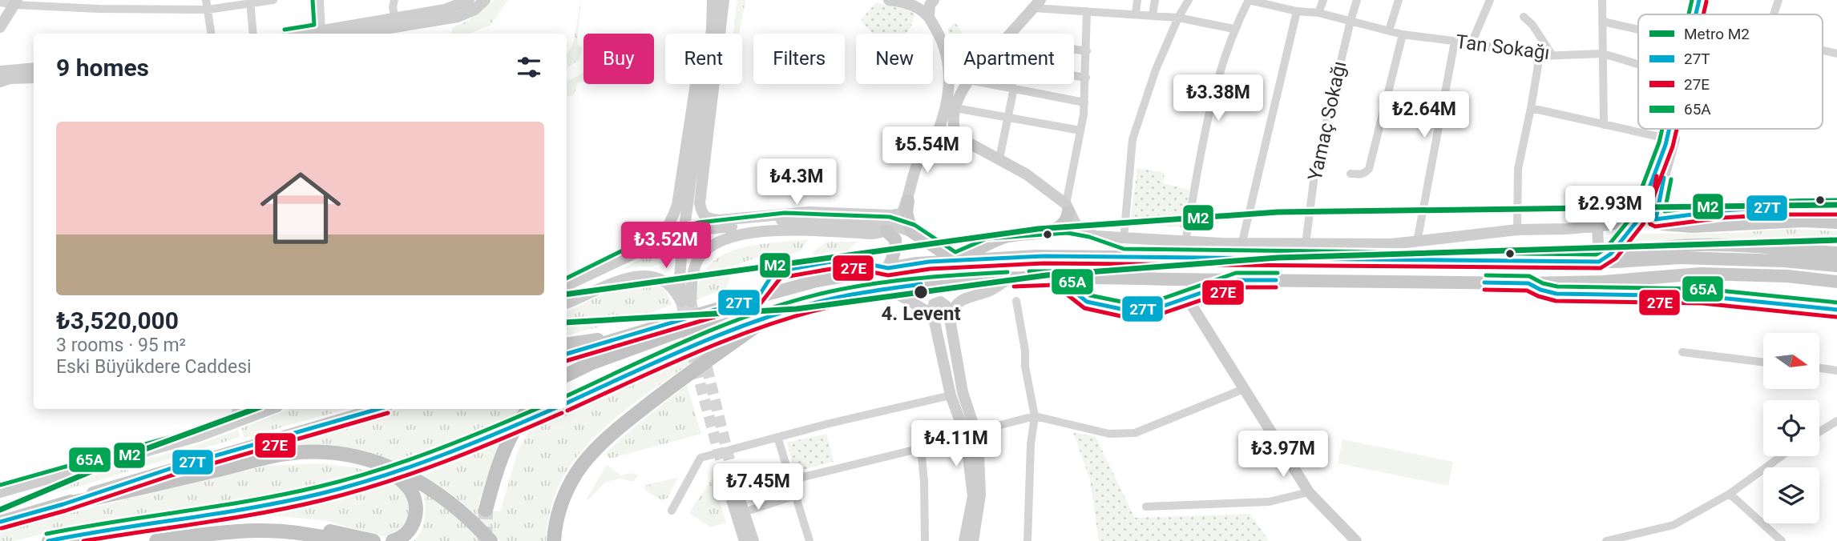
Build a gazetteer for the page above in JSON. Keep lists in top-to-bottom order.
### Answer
{
  "streets": {
    "street": ["Tan Sokağı", "Yamaç Sokağı"]
  },
  "crossings": [
    ["Tan Sokağı", "Yamaç Sokağı"]
  ],
  "places": ["4. Levent"],
  "lines": [
    "transit line 27T",
    "transit line 65A",
    "transit line 27E",
    "metro line M2"
  ],
  "legend": [
    "Metro M2",
    "27T",
    "27E",
    "65A"
  ],
  "north": "right",
  "page": {
    "chip": [
      "Buy",
      "Rent",
      "Filters",
      "New",
      "Apartment"
    ],
    "heading": "9 homes",
    "price": [
      "₺3.38M",
      "₺2.64M",
      "₺5.54M",
      "₺4.3M",
      "₺2.93M",
      "₺3.52M",
      "₺4.11M",
      "₺3.97M",
      "₺7.45M"
    ],
    "list": [
      {
        "name": "₺3,520,000",
        "note": "3 rooms · 95 m² · Eski Büyükdere Caddesi"
      }
    ]
  }
}
